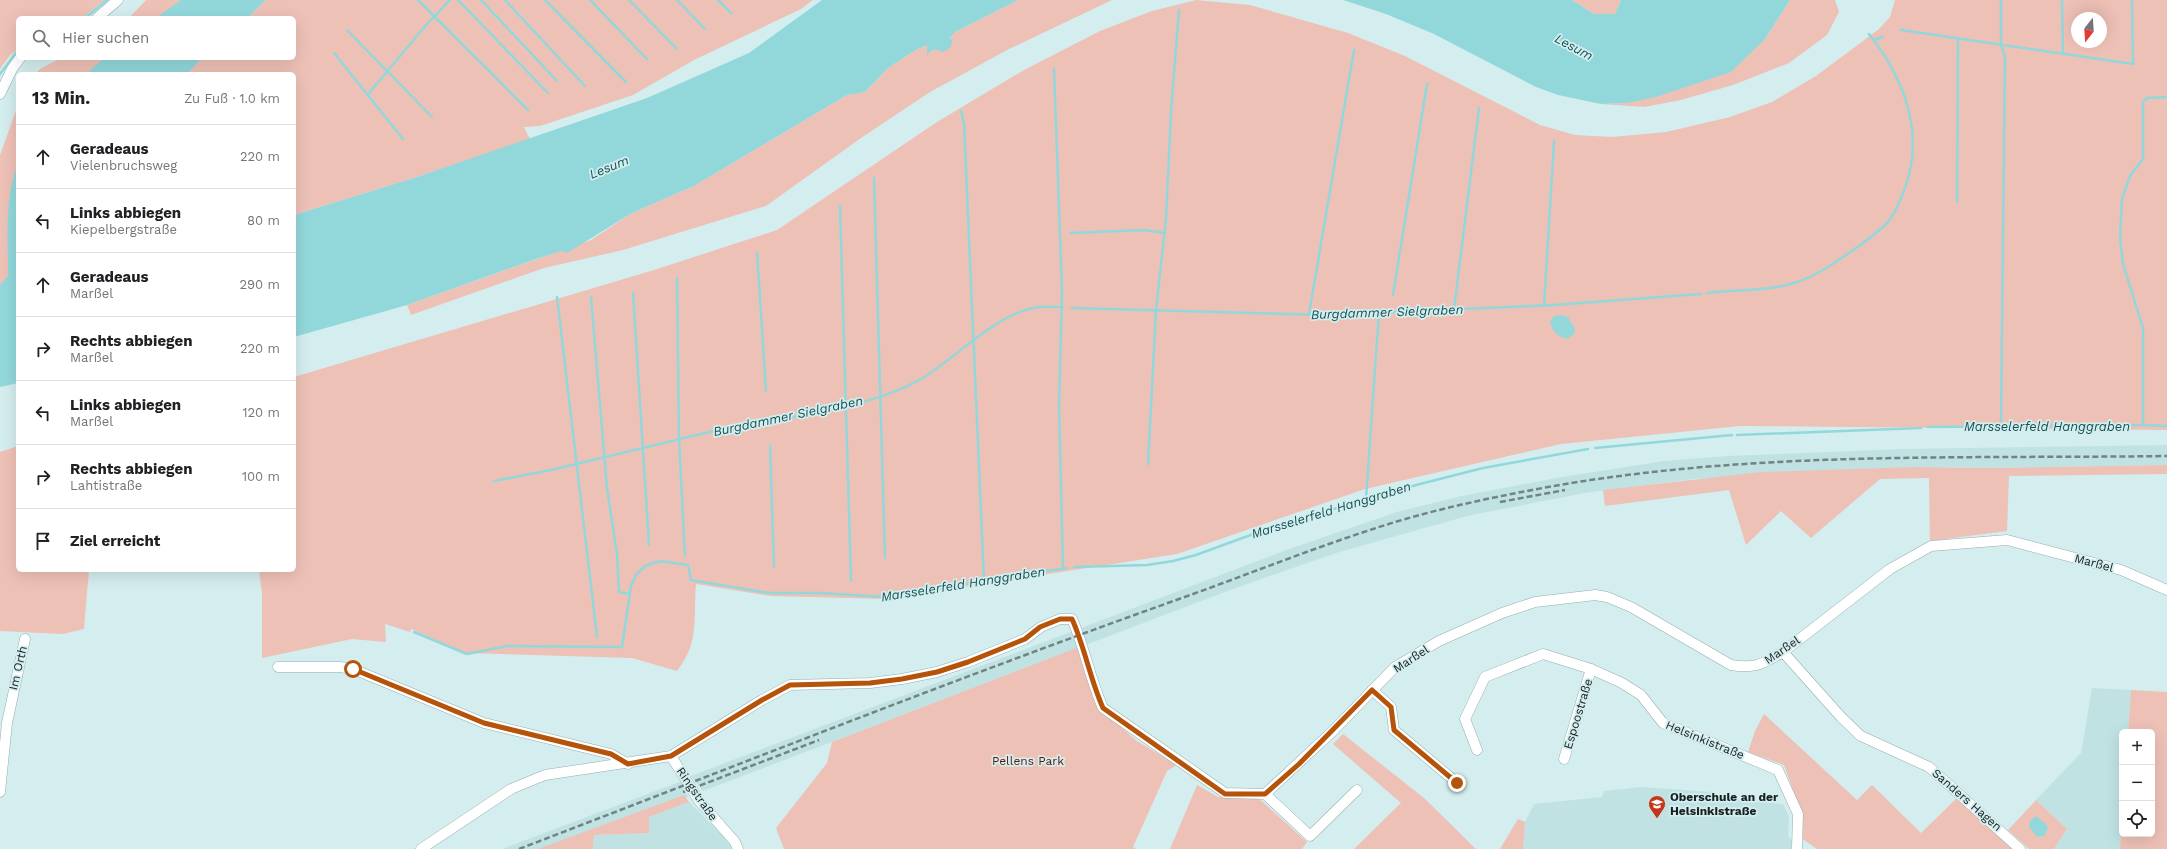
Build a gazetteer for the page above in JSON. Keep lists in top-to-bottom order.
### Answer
{
  "streets": {
    "street": [
      "Marßel",
      "Im Orth",
      "Espoostraße",
      "Helsinkistraße",
      "Ringstraße",
      "Sanders Hagen"
    ]
  },
  "crossings": [
    ["Marßel", "Sanders Hagen"],
    ["Espoostraße", "Helsinkistraße"]
  ],
  "water": ["Lesum", "Burgdammer Sielgraben", "Marsselerfeld Hanggraben"],
  "parks": ["Pellens Park"],
  "places": {
    "school or university": ["Oberschule an der Helsinkistraße"]
  },
  "north": "bottom",
  "page": {
    "search": "Hier suchen",
    "heading": ["13 Min.", "Zu Fuß · 1.0 km"],
    "list": [
      ["Geradeaus", "Vielenbruchsweg", "220 m"],
      ["Links abbiegen", "Kiepelbergstraße", "80 m"],
      ["Geradeaus", "Marßel", "290 m"],
      ["Rechts abbiegen", "Marßel", "220 m"],
      ["Links abbiegen", "Marßel", "120 m"],
      ["Rechts abbiegen", "Lahtistraße", "100 m"],
      "Ziel erreicht"
    ],
    "map_buttons": ["+", "−"]
  }
}
